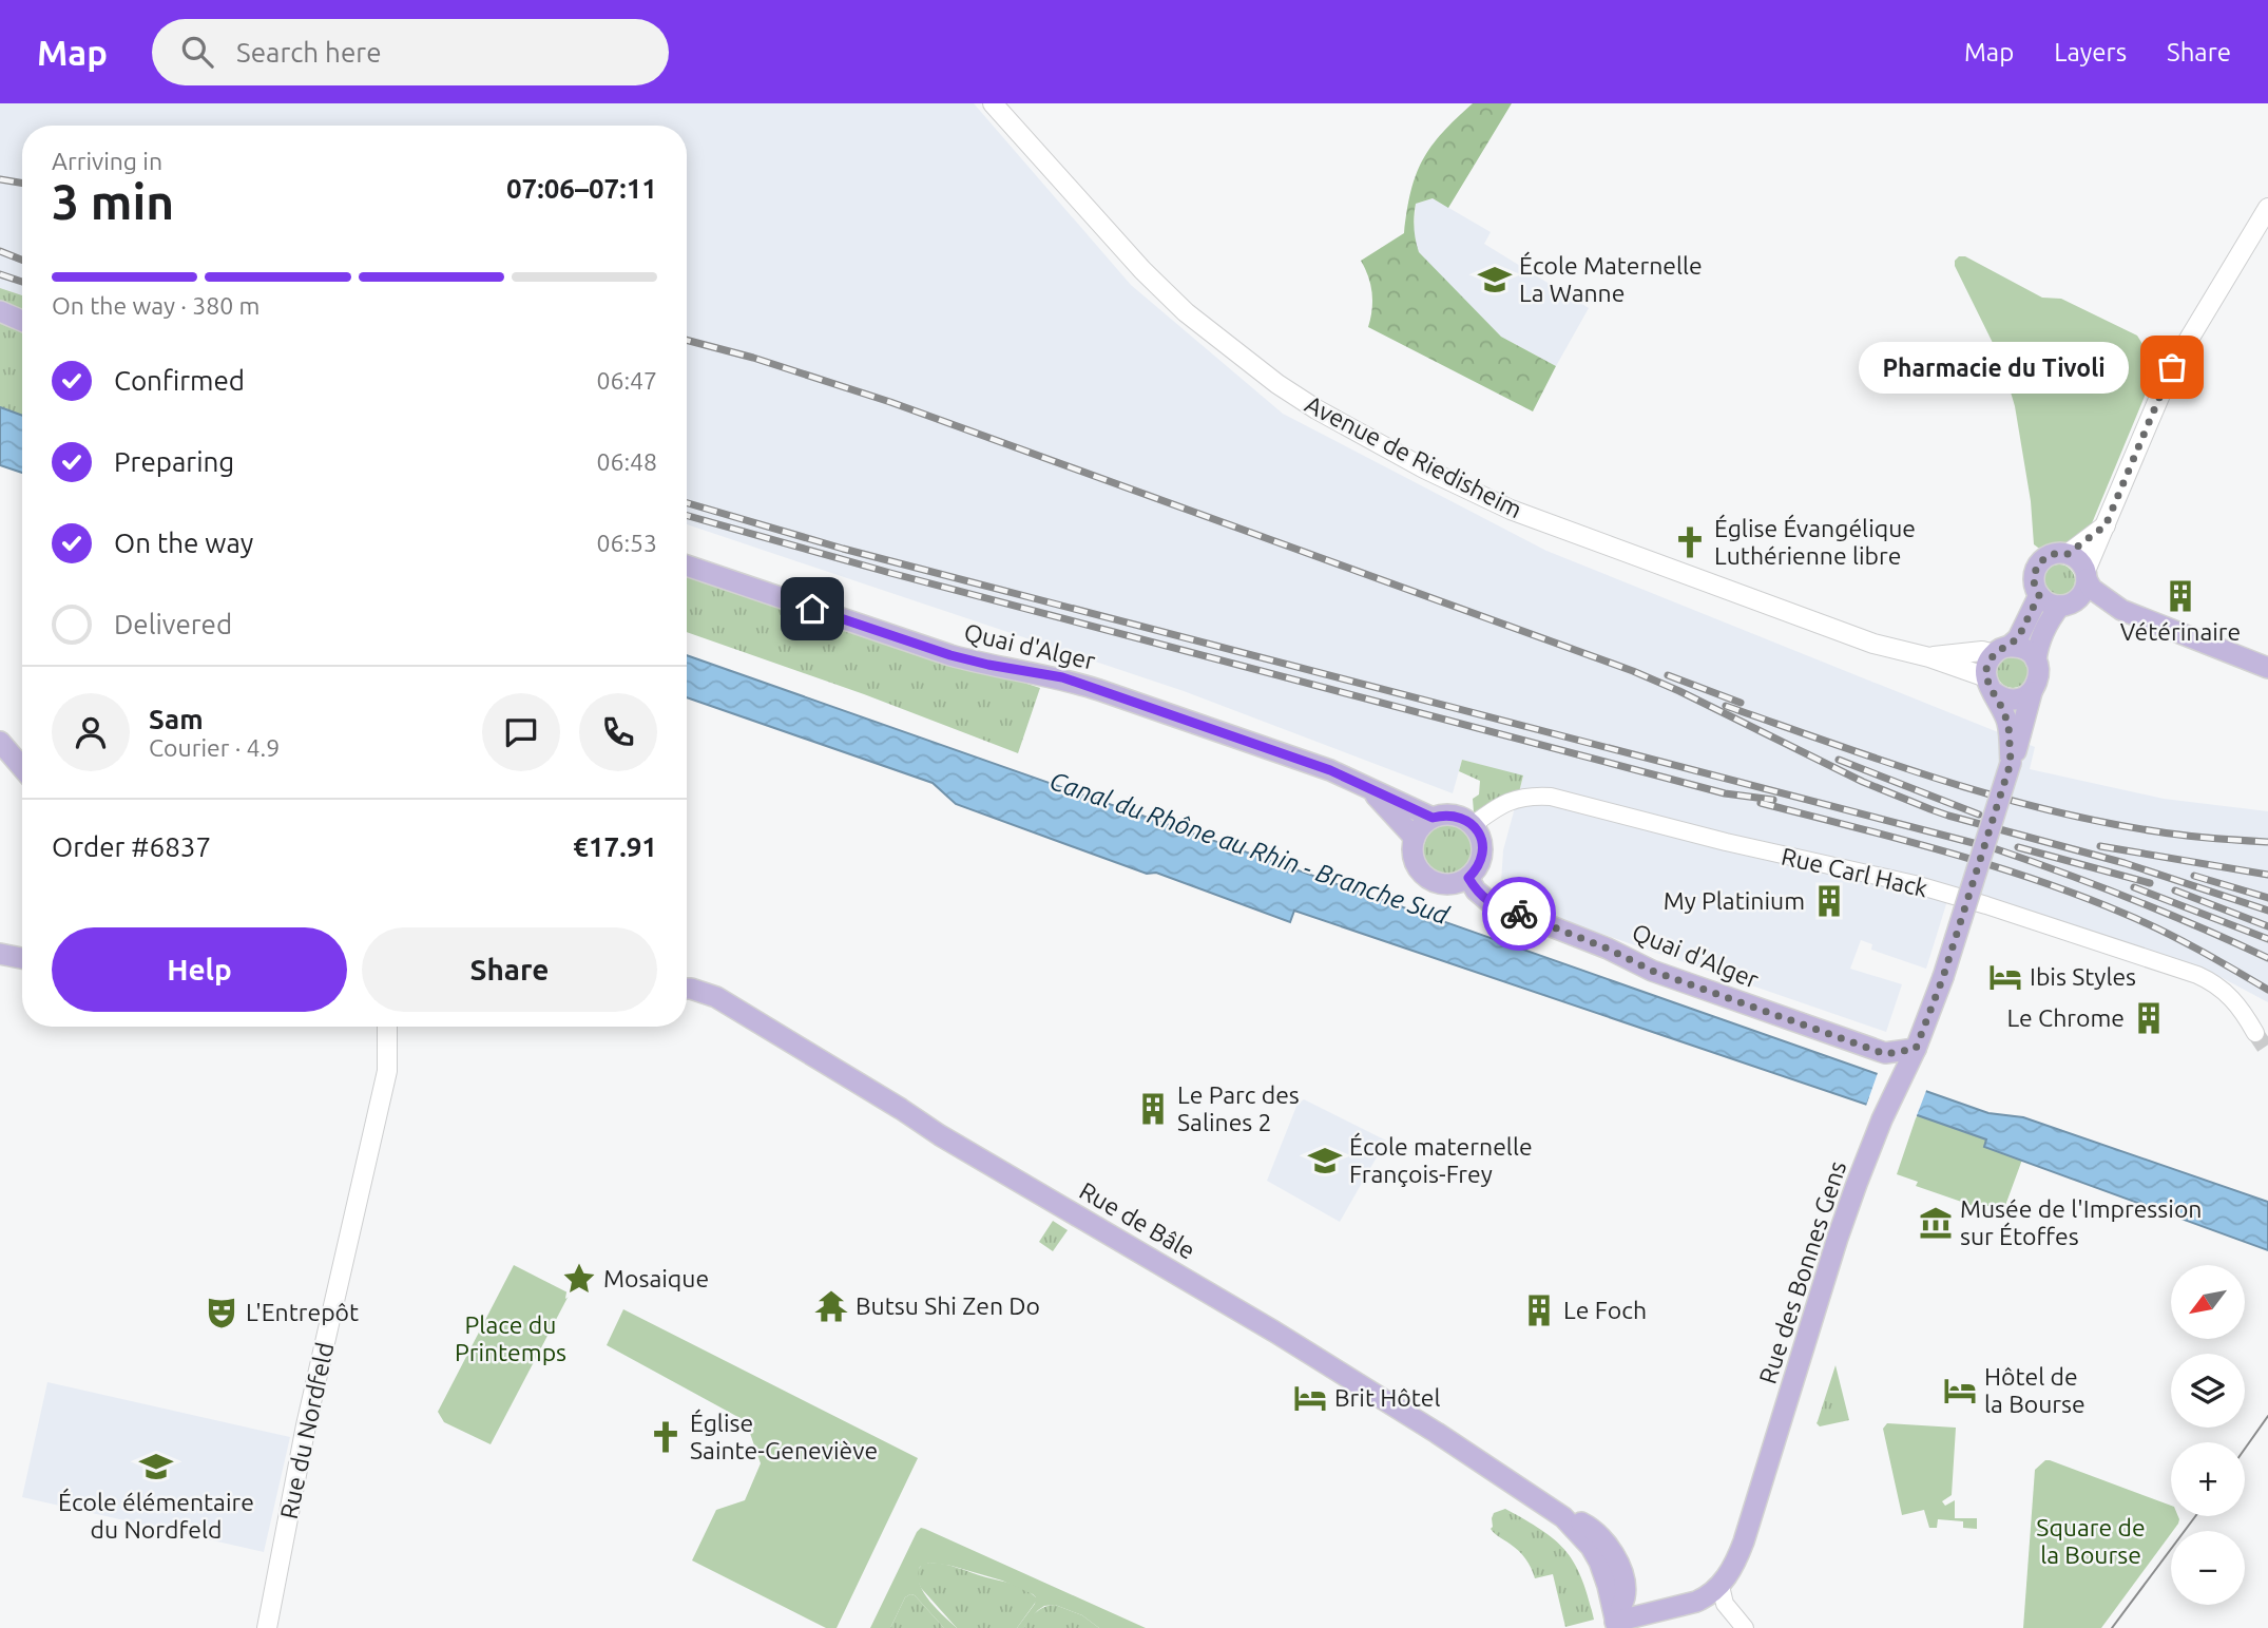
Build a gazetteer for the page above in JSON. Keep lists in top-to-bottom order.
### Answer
{
  "streets": {
    "main road": [
      "Avenue de Riedisheim",
      "Quai d'Alger",
      "Rue de Bâle",
      "Rue des Bonnes Gens",
      "Rue du Nordfeld"
    ],
    "street": ["Rue Carl Hack"]
  },
  "crossings": [
    ["Avenue de Riedisheim", "Rue des Bonnes Gens"],
    ["Quai d'Alger", "Rue Carl Hack"],
    ["Quai d'Alger", "Rue des Bonnes Gens"]
  ],
  "water": ["Canal du Rhône au Rhin - Branche Sud"],
  "parks": ["Place du Printemps", "Square de la Bourse"],
  "places": {
    "school or university": ["École Maternelle La Wanne", "École maternelle François-Frey", "École élémentaire du Nordfeld"],
    "other": ["Pharmacie du Tivoli"],
    "church": ["Église Évangélique Luthérienne libre", "Église Sainte-Geneviève"],
    "building": [
      "Vétérinaire",
      "My Platinium",
      "Le Chrome",
      "Le Parc des Salines 2",
      "Le Foch"
    ],
    "hotel": ["Ibis Styles", "Hôtel de la Bourse", "Brit Hôtel"],
    "museum": ["Musée de l'Impression sur Étoffes"],
    "place": ["Mosaique"],
    "temple": ["Butsu Shi Zen Do"],
    "theatre": ["L'Entrepôt"]
  },
  "north": "bottom left",
  "page": {
    "header": "Map",
    "search": "Search here",
    "nav": ["Map", "Layers", "Share"],
    "heading": ["3 min", "Arriving in", "07:06–07:11"],
    "panel": [
      "Sam",
      "Courier · 4.9",
      "Order #6837",
      "€17.91"
    ],
    "bar": "On the way · 380 m",
    "list": [
      ["Confirmed", "06:47"],
      ["Preparing", "06:48"],
      ["On the way", "06:53"],
      "Delivered"
    ],
    "bubble": "Pharmacie du Tivoli",
    "buttons": ["Help", "Share"],
    "map_buttons": ["+", "−"]
  }
}
